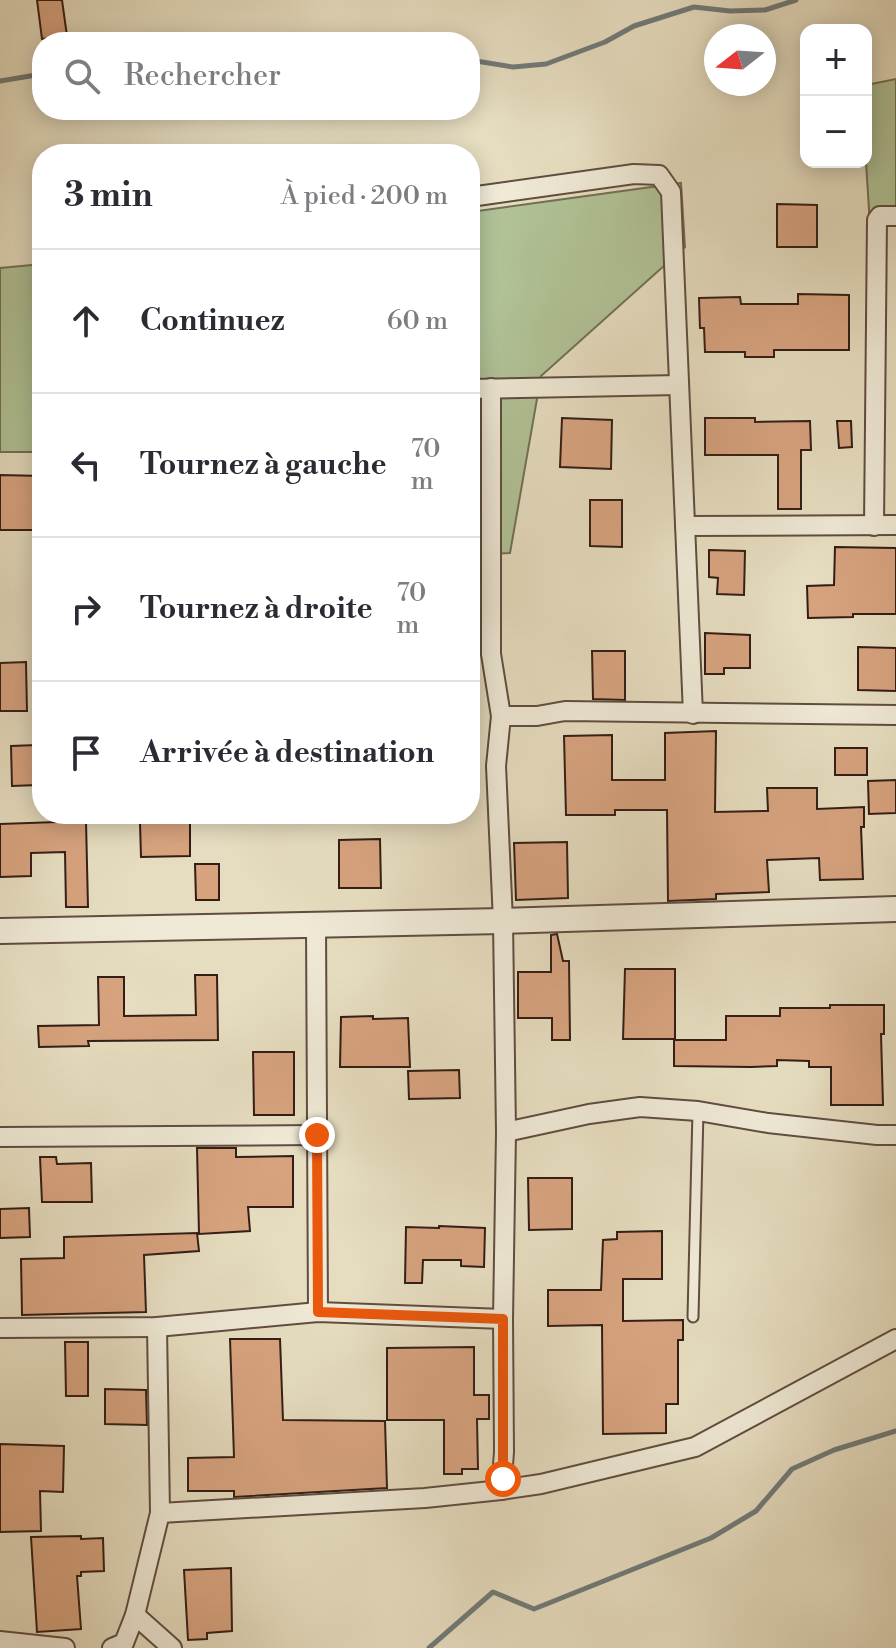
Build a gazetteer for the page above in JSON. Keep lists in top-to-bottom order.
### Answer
{
  "north": "left",
  "page": {
    "map_buttons": ["+", "−"],
    "search": "Rechercher",
    "heading": ["3 min", "À pied · 200 m"],
    "list": [
      ["Continuez", "60 m"],
      ["Tournez à gauche", "70 m"],
      ["Tournez à droite", "70 m"],
      "Arrivée à destination"
    ]
  }
}
